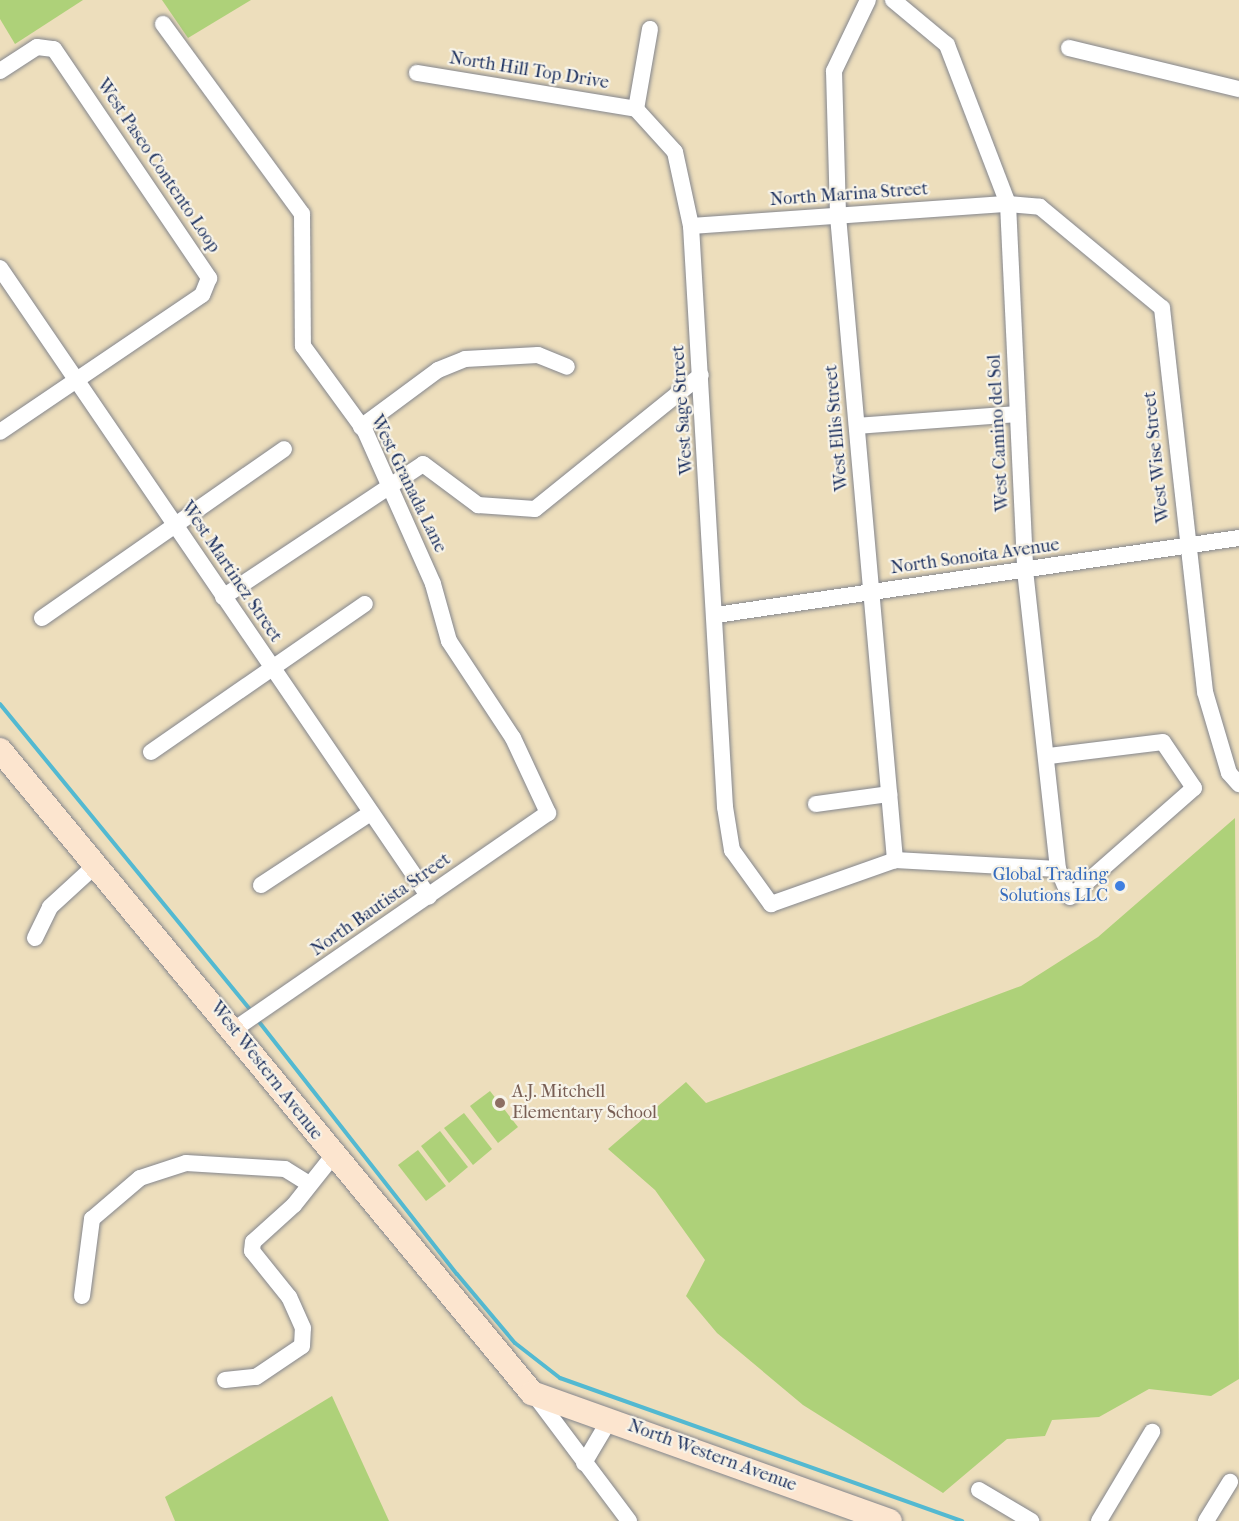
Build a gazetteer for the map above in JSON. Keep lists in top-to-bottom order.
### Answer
{
  "streets": {
    "street": [
      "North Hill Top Drive",
      "West Paseo Contento Loop",
      "North Marina Street",
      "West Sage Street",
      "West Ellis Street",
      "West Camino del Sol",
      "West Wise Street",
      "West Granada Lane",
      "North Sonoita Avenue",
      "West Martinez Street",
      "North Bautista Street",
      "West Western Avenue",
      "North Western Avenue"
    ]
  },
  "crossings": [
    ["North Hill Top Drive", "West Sage Street"],
    ["West Paseo Contento Loop", "West Martinez Street"],
    ["North Marina Street", "West Sage Street"],
    ["North Marina Street", "West Ellis Street"],
    ["North Marina Street", "West Camino del Sol"],
    ["North Marina Street", "West Wise Street"],
    ["West Sage Street", "West Ellis Street"],
    ["West Sage Street", "North Sonoita Avenue"],
    ["West Ellis Street", "North Sonoita Avenue"],
    ["West Camino del Sol", "West Wise Street"],
    ["West Camino del Sol", "North Sonoita Avenue"],
    ["West Wise Street", "North Sonoita Avenue"],
    ["West Granada Lane", "North Bautista Street"],
    ["West Martinez Street", "North Bautista Street"],
    ["North Bautista Street", "West Western Avenue"],
    ["West Western Avenue", "North Western Avenue"]
  ],
  "places": ["Global Trading Solutions LLC", "A.J. Mitchell Elementary School"]
}
